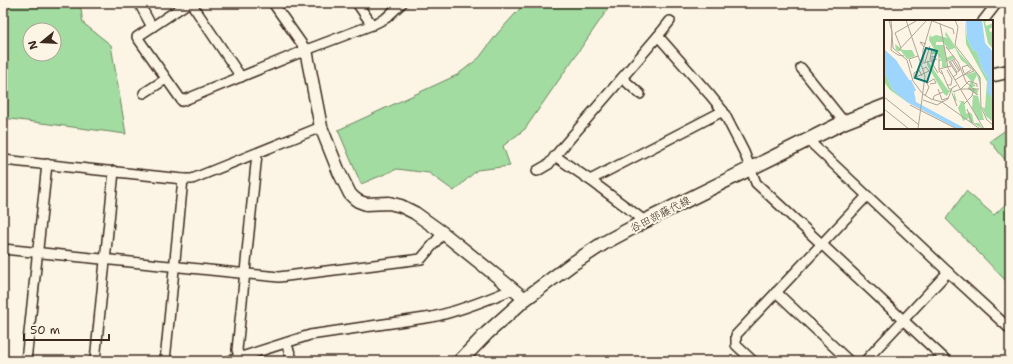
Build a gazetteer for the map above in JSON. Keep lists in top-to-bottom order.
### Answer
{
  "streets": {
    "main road": ["谷田部藤代線"]
  },
  "scale_bar": "50 m",
  "north": "left"
}
